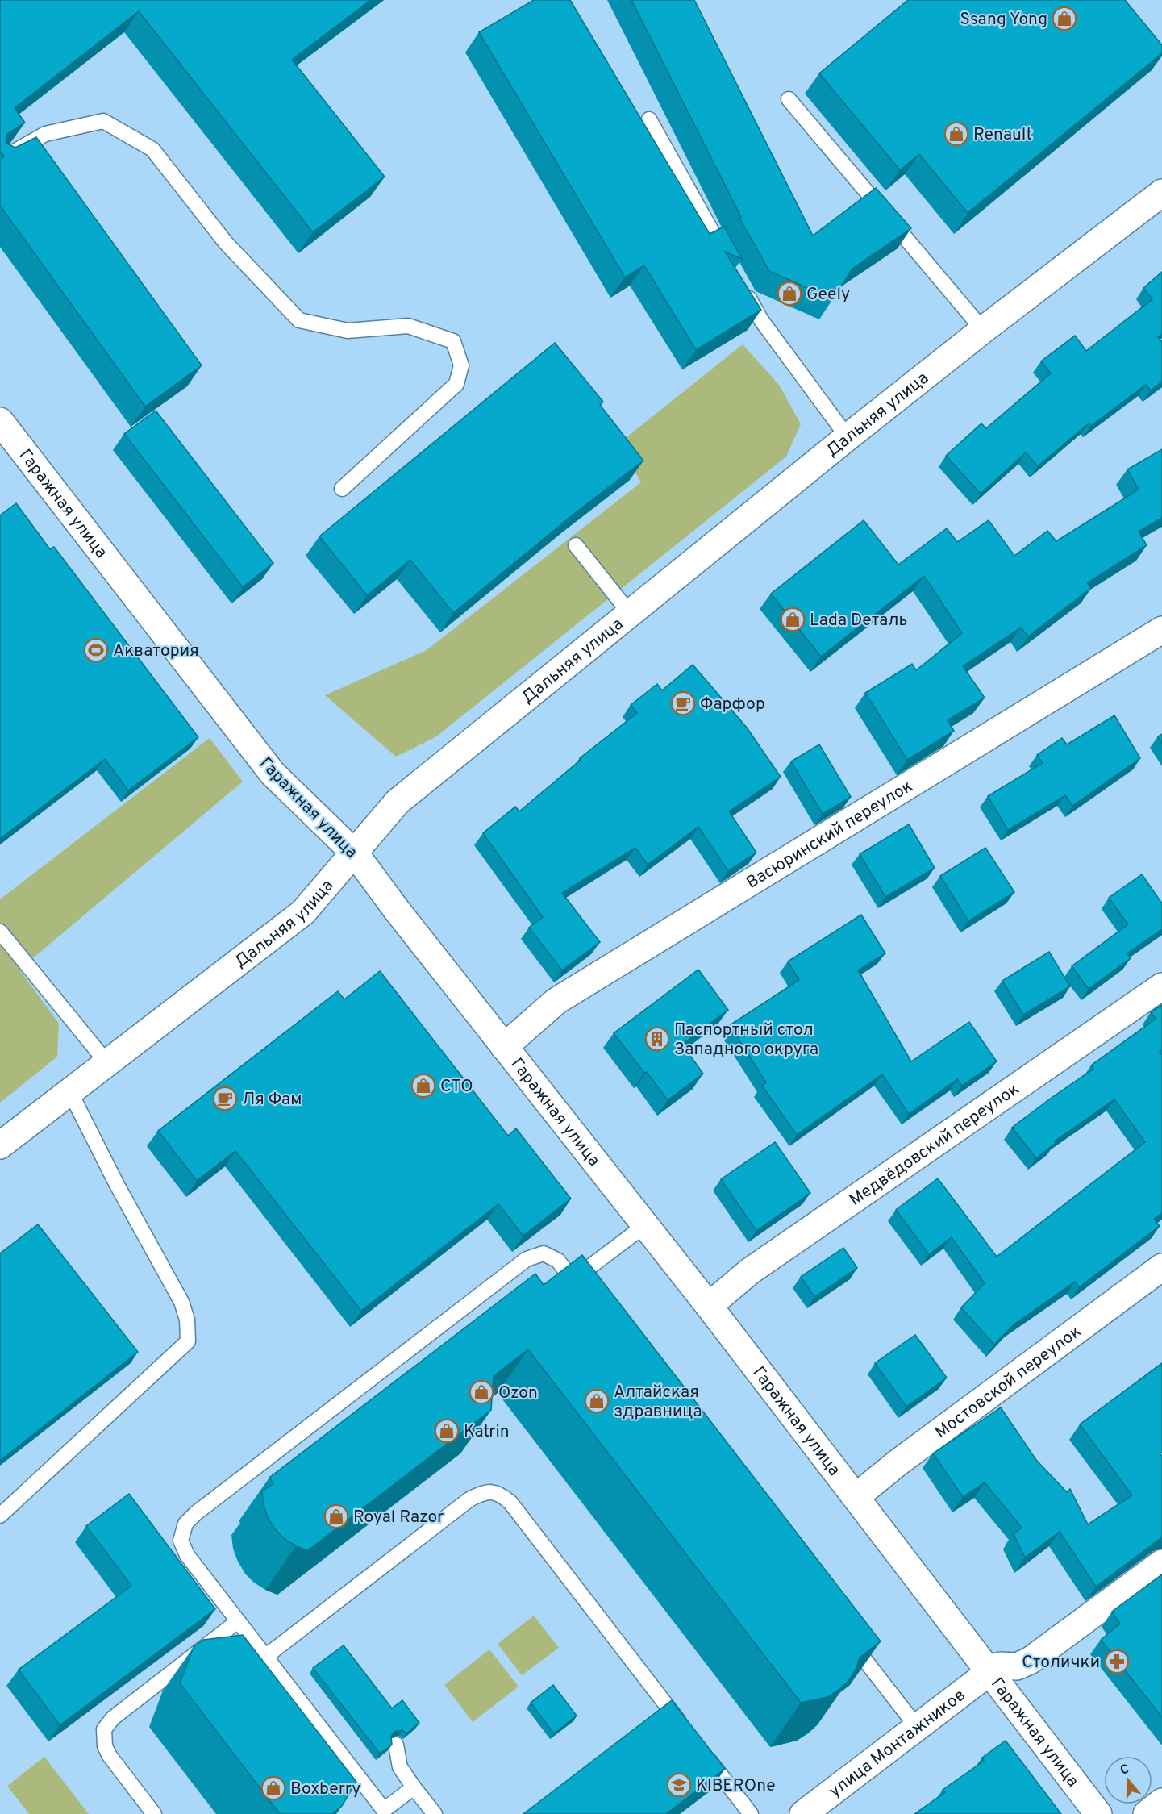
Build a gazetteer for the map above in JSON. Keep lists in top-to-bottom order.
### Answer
{
  "streets": {
    "street": [
      "Дальняя улица",
      "Гаражная улица",
      "Васюринский переулок",
      "Медвёдовский переулок",
      "Мостовской переулок",
      "улица Монтажников"
    ]
  },
  "crossings": [
    ["Дальняя улица", "Гаражная улица"],
    ["Гаражная улица", "Васюринский переулок"],
    ["Гаражная улица", "Медвёдовский переулок"],
    ["Гаражная улица", "Мостовской переулок"],
    ["Гаражная улица", "улица Монтажников"]
  ],
  "places": {
    "shop": [
      "Ssang Yong",
      "Renault",
      "Geely",
      "Lada Dеталь",
      "СТО",
      "Ozon",
      "Алтайская здравница",
      "Katrin",
      "Royal Razor",
      "Boxberry"
    ],
    "sports": ["Акватория"],
    "cafe": ["Фарфор", "Ля Фам"],
    "building": ["Паспортный стол Западного округа"],
    "pharmacy": ["Столички"],
    "school or university": ["KIBEROne"]
  },
  "north": "top"
}
